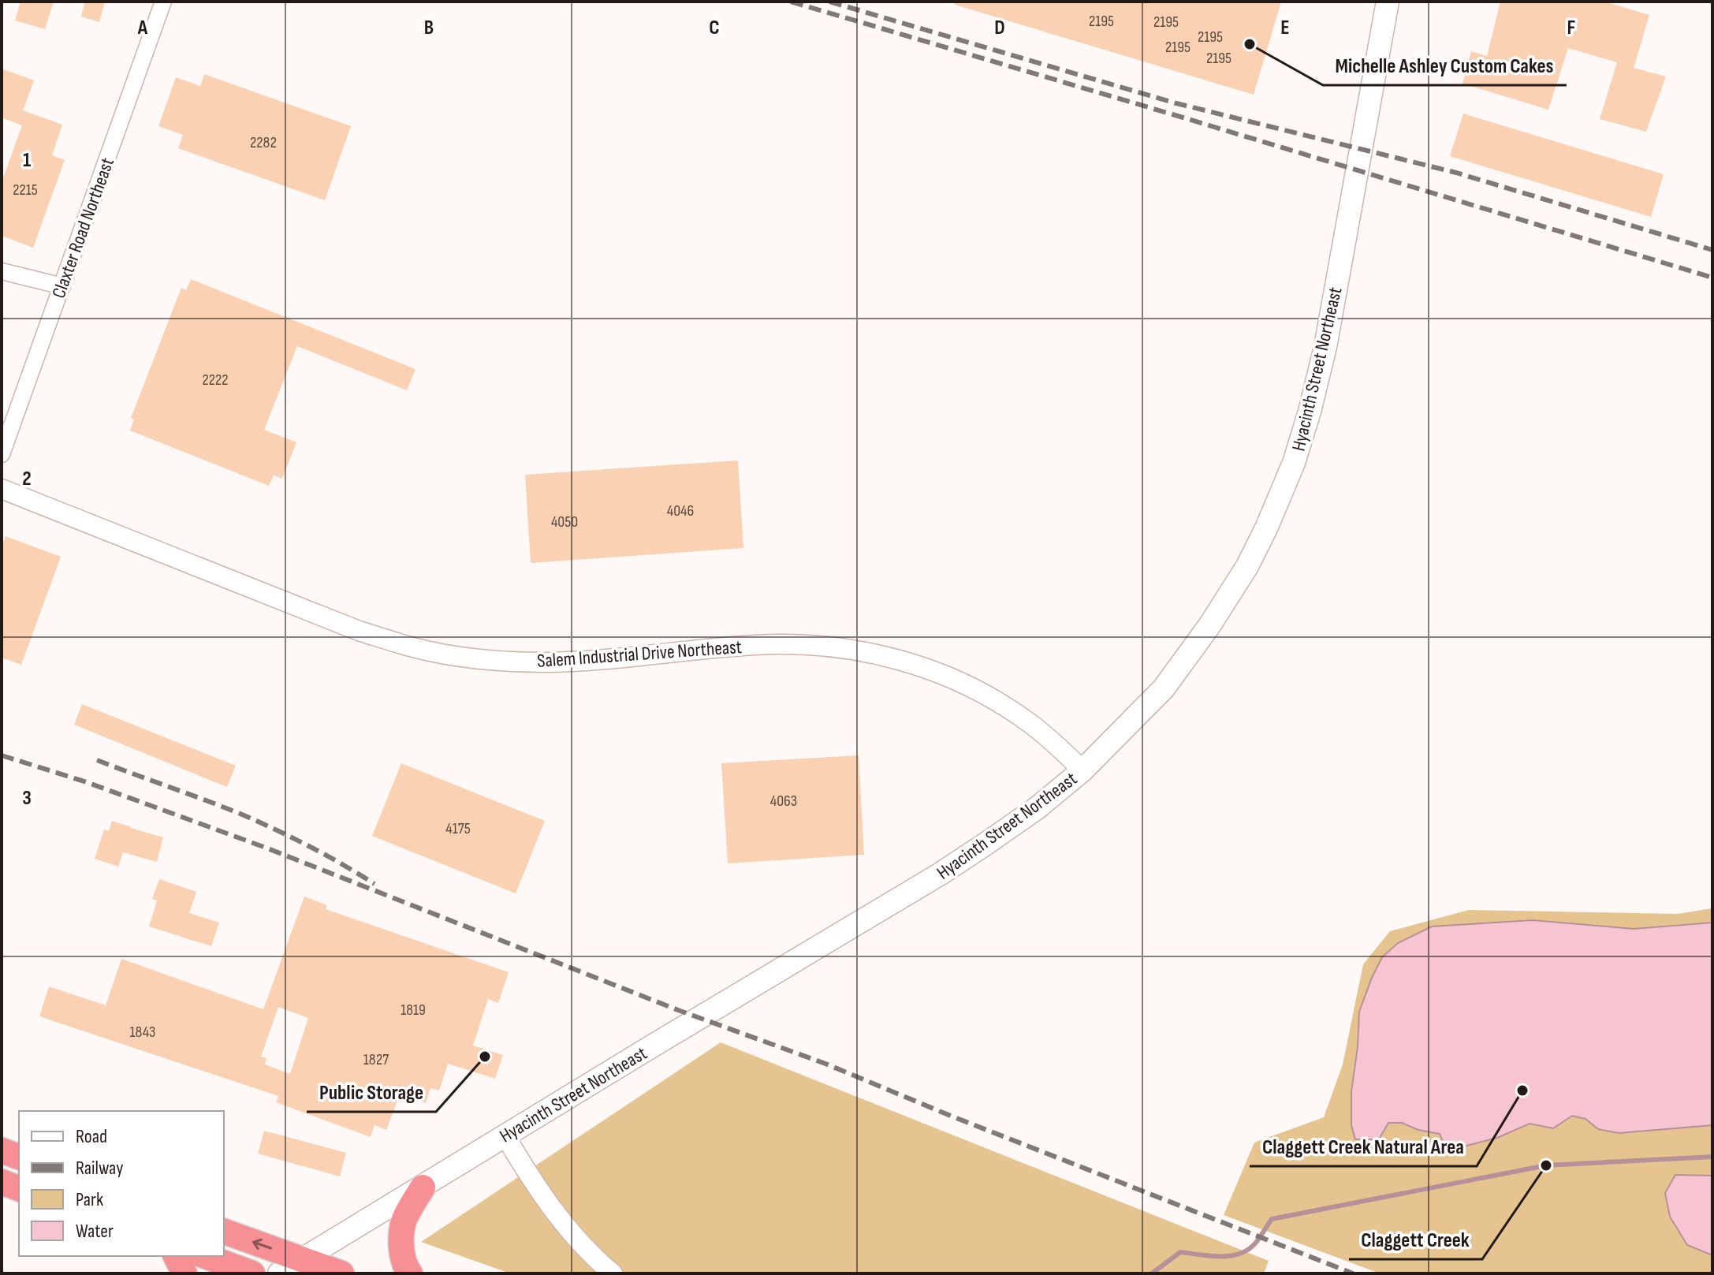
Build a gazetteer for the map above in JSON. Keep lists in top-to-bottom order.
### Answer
{
  "streets": {
    "main road": ["Hyacinth Street Northeast"],
    "street": ["Claxter Road Northeast", "Salem Industrial Drive Northeast"]
  },
  "crossings": [
    ["Hyacinth Street Northeast", "Salem Industrial Drive Northeast"]
  ],
  "places": [
    "Michelle Ashley Custom Cakes",
    "Public Storage",
    "Claggett Creek Natural Area",
    "Claggett Creek"
  ],
  "house_numbers": [
    "2195",
    "2195",
    "2195",
    "2195",
    "2195",
    "2282",
    "2215",
    "2222",
    "4046",
    "4050",
    "4063",
    "4175",
    "1819",
    "1843",
    "1827"
  ],
  "legend": [
    "Road",
    "Railway",
    "Park",
    "Water"
  ],
  "grid": {
    "columns": [
      "A",
      "B",
      "C",
      "D",
      "E",
      "F"
    ],
    "rows": ["1", "2", "3"]
  }
}
